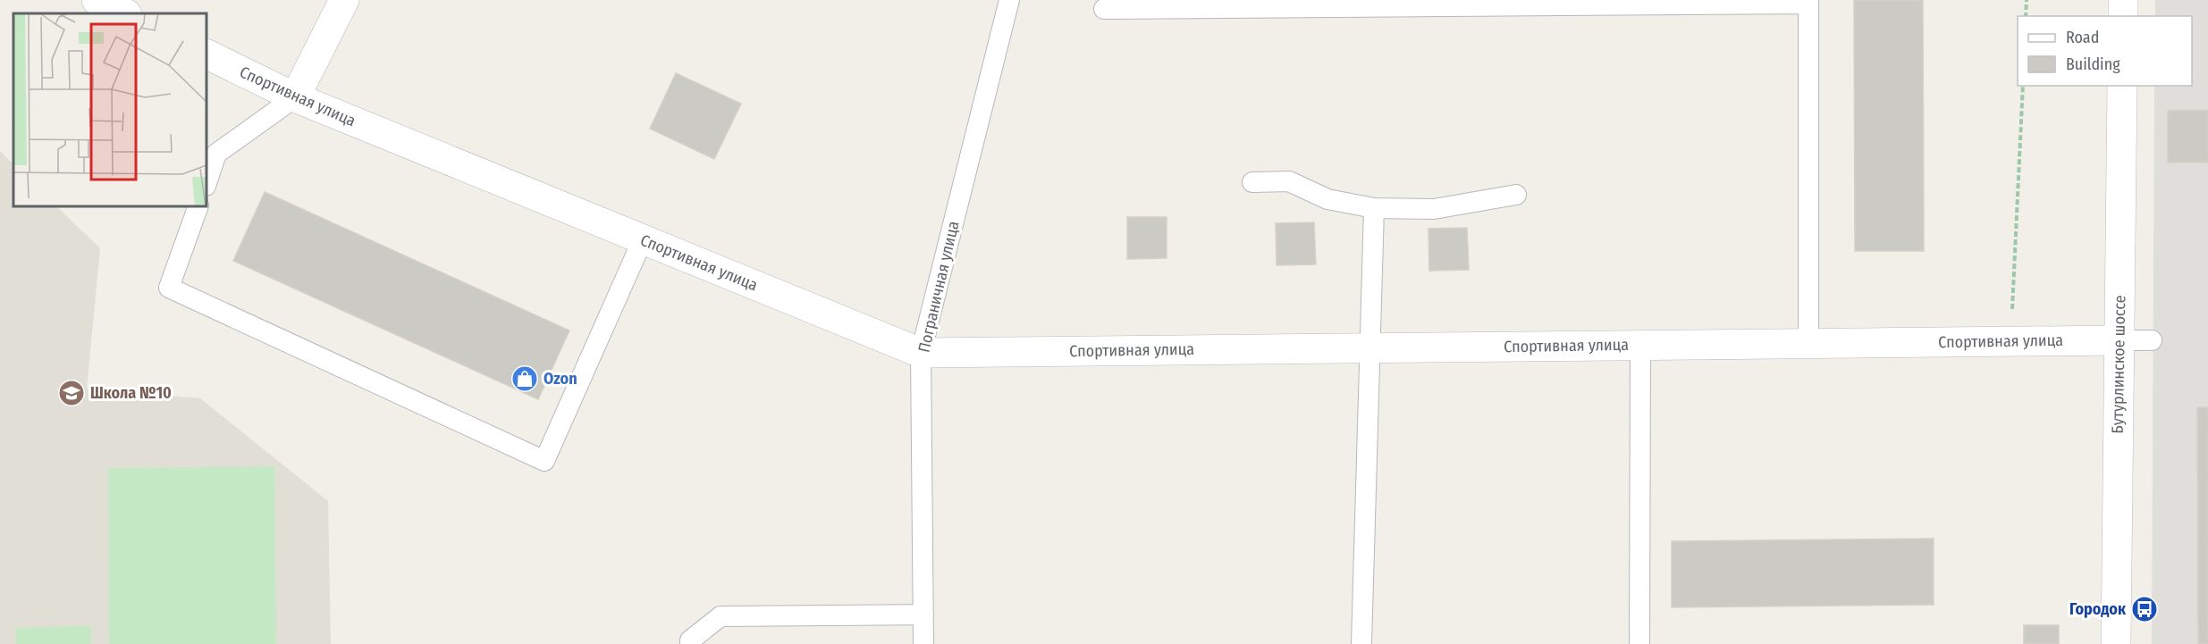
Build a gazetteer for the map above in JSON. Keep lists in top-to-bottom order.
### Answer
{
  "streets": {
    "street": ["Спортивная улица", "Бутурлинское шоссе"],
    "lane": ["Пограничная улица"]
  },
  "crossings": [
    ["Спортивная улица", "Пограничная улица"],
    ["Спортивная улица", "Бутурлинское шоссе"]
  ],
  "places": {
    "shop": ["Ozon"],
    "school or university": ["Школа №10"],
    "bus stop": ["Городок"]
  },
  "legend": ["Road", "Building"]
}
